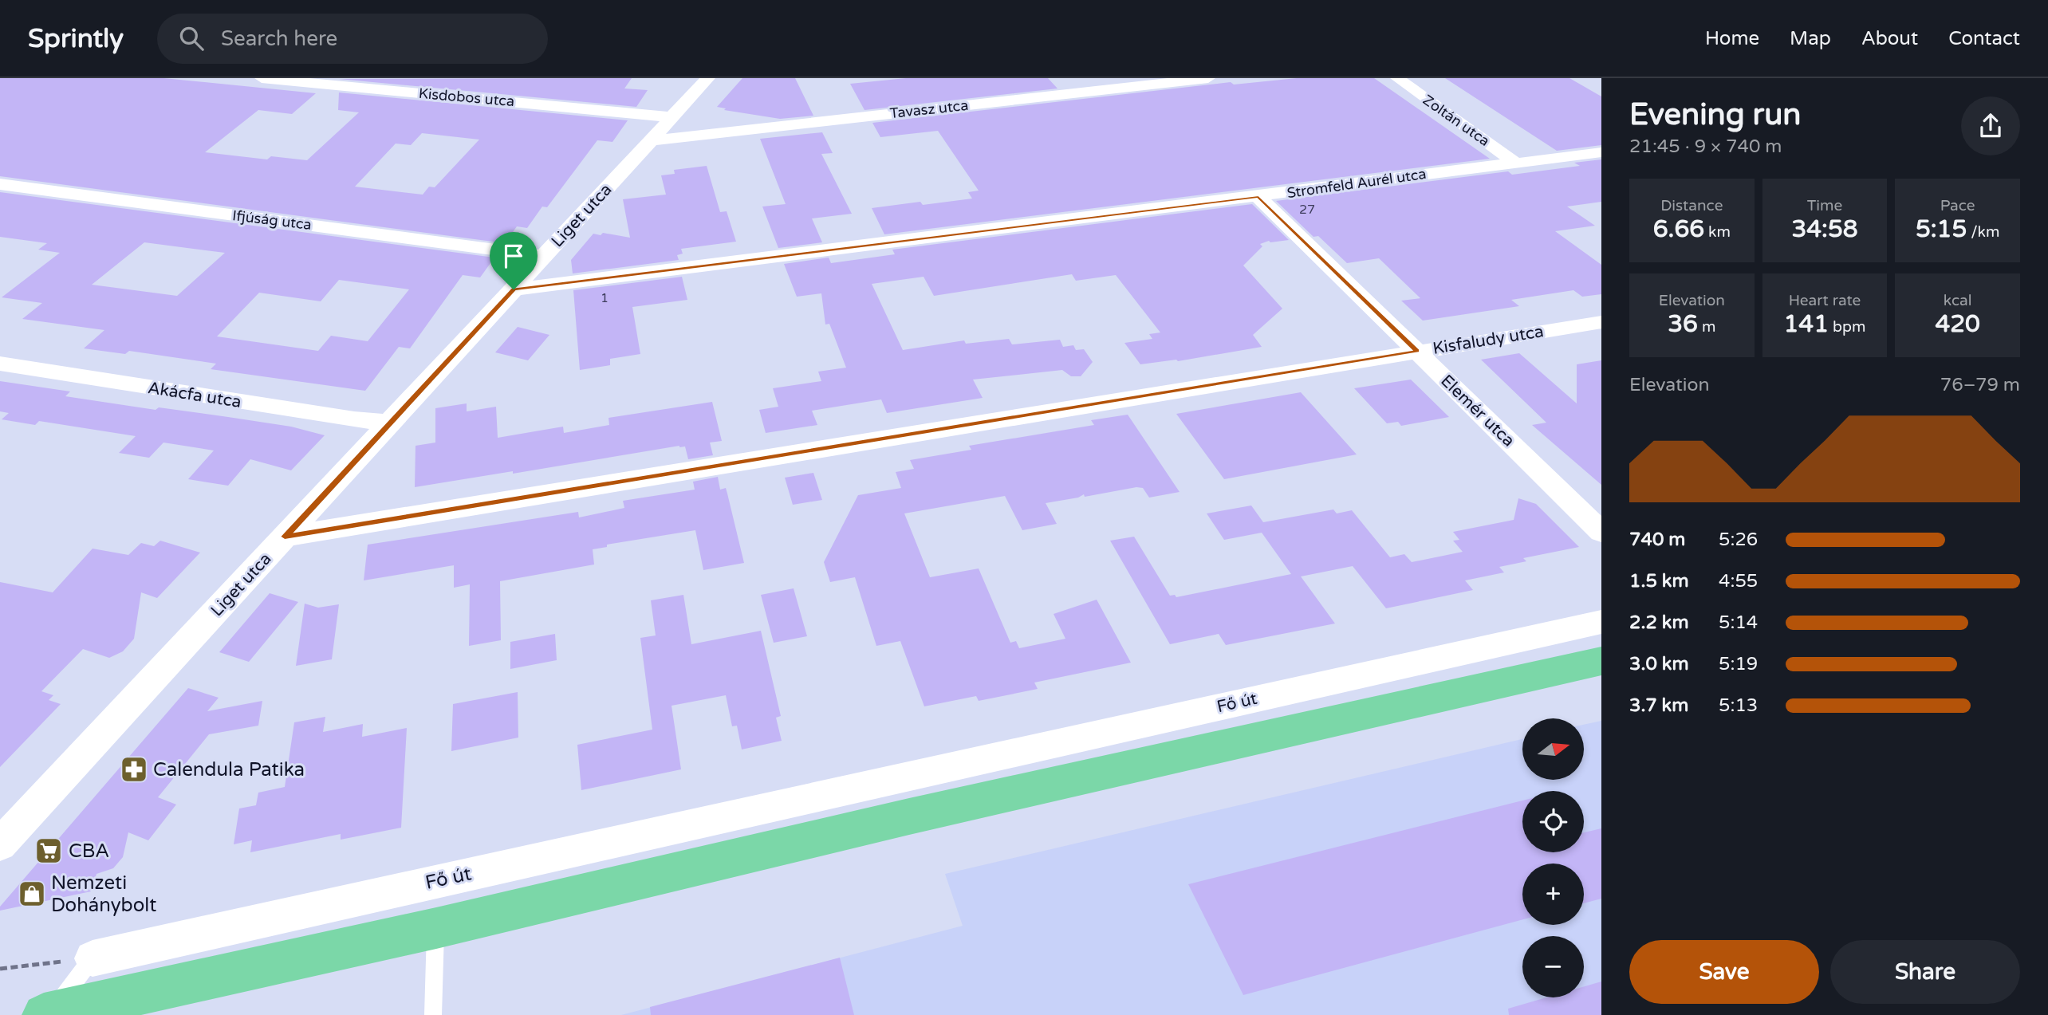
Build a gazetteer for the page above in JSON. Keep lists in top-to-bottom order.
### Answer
{
  "streets": {
    "street": [
      "Kisdobos utca",
      "Tavasz utca",
      "Zoltán utca",
      "Stromfeld Aurél utca",
      "Liget utca",
      "Ifjúság utca",
      "Kisfaludy utca",
      "Akácfa utca",
      "Elemér utca",
      "Fő út"
    ]
  },
  "crossings": [
    ["Kisdobos utca", "Liget utca"],
    ["Tavasz utca", "Liget utca"],
    ["Zoltán utca", "Stromfeld Aurél utca"],
    ["Stromfeld Aurél utca", "Liget utca"],
    ["Stromfeld Aurél utca", "Elemér utca"],
    ["Liget utca", "Ifjúság utca"],
    ["Liget utca", "Kisfaludy utca"],
    ["Liget utca", "Akácfa utca"],
    ["Kisfaludy utca", "Elemér utca"]
  ],
  "places": {
    "pharmacy": ["Calendula Patika"],
    "supermarket": ["CBA"],
    "shop": ["Nemzeti Dohánybolt"]
  },
  "house_numbers": ["27", "1"],
  "north": "right",
  "page": {
    "header": "Sprintly",
    "search": "Search here",
    "nav": [
      "Home",
      "Map",
      "About",
      "Contact"
    ],
    "heading": ["Evening run", "21:45 · 9 × 740 m"],
    "stats": [
      ["Distance", "6.66 km"],
      ["Time", "34:58"],
      ["Pace", "5:15 /km"],
      ["Elevation", "36 m"],
      ["Heart rate", "141 bpm"],
      ["kcal", "420"]
    ],
    "chart": ["Elevation", "76–79 m"],
    "list": [
      {
        "name": "740 m",
        "note": "5:26"
      },
      {
        "name": "1.5 km",
        "note": "4:55"
      },
      {
        "name": "2.2 km",
        "note": "5:14"
      },
      {
        "name": "3.0 km",
        "note": "5:19"
      },
      {
        "name": "3.7 km",
        "note": "5:13"
      }
    ],
    "map_buttons": ["+", "−"],
    "buttons": ["Save", "Share"]
  }
}
